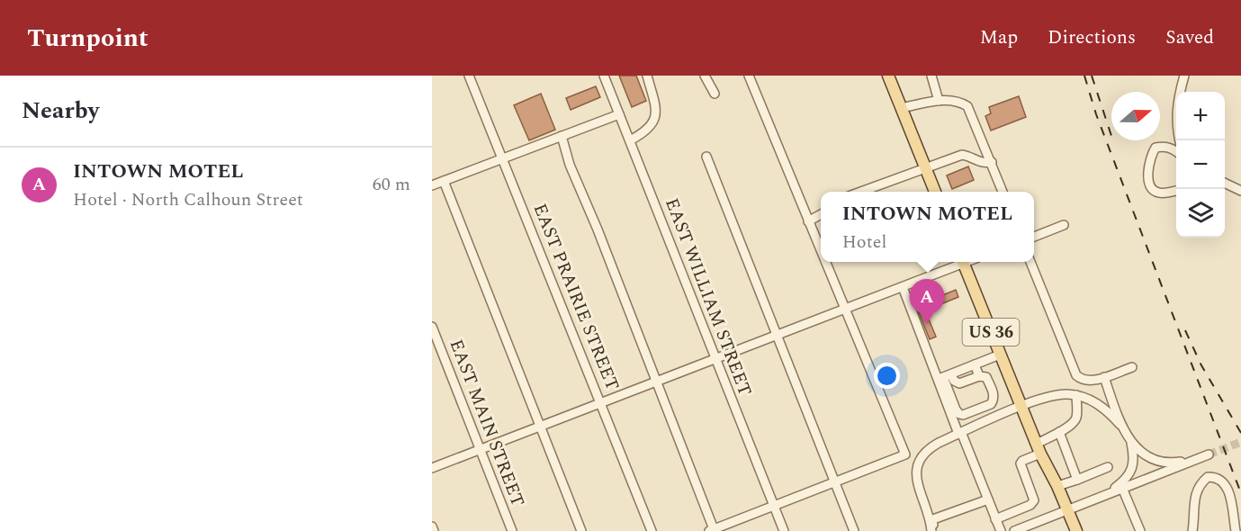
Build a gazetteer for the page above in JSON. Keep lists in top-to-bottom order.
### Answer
{
  "streets": {
    "main road": ["US 36"],
    "street": ["EAST PRAIRIE STREET", "EAST WILLIAM STREET", "EAST MAIN STREET"]
  },
  "north": "right",
  "page": {
    "header": "Turnpoint",
    "nav": ["Map", "Directions", "Saved"],
    "heading": "Nearby",
    "map_buttons": ["+", "−"],
    "list": [
      {
        "mark": "A",
        "name": "INTOWN MOTEL",
        "note": "Hotel · North Calhoun Street",
        "value": "60 m"
      }
    ],
    "popup": ["INTOWN MOTEL", "Hotel"],
    "pins": "A"
  }
}
